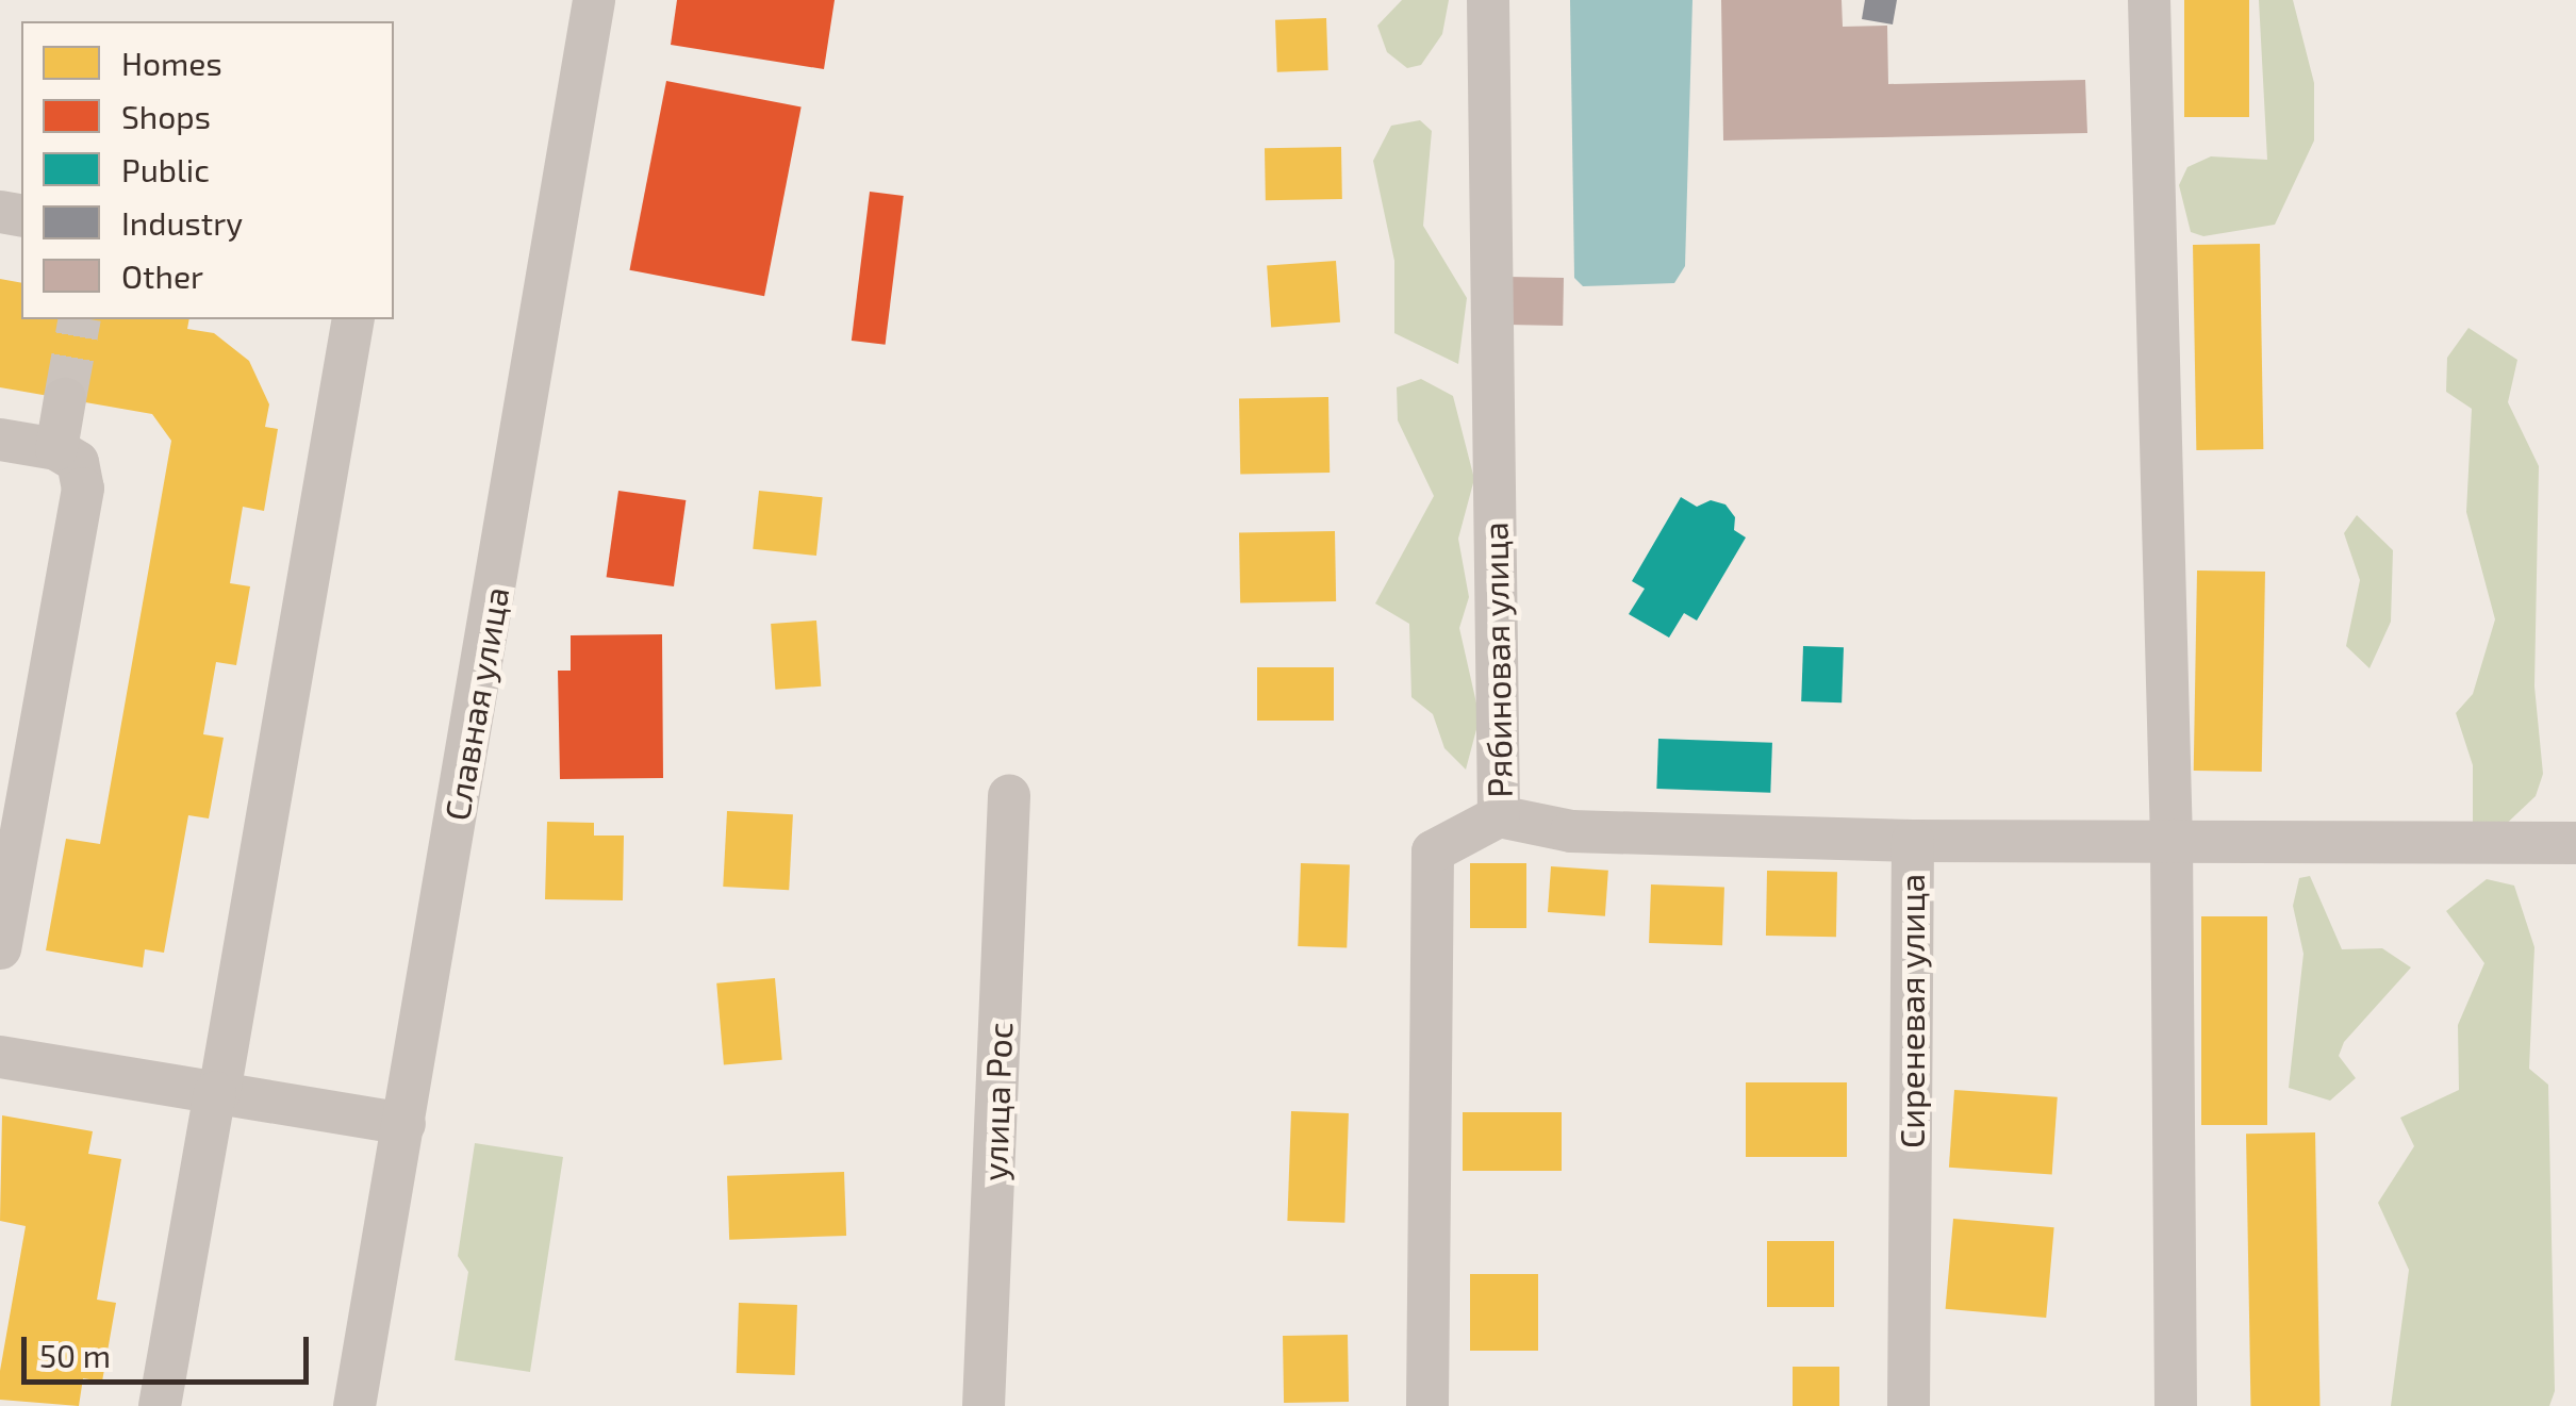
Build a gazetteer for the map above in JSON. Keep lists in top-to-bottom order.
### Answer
{
  "streets": {
    "street": [
      "Рябиновая улица",
      "Славная улица",
      "Сиреневая улица",
      "улица Рос"
    ]
  },
  "crossings": [
    ["Рябиновая улица", "Сиреневая улица"]
  ],
  "legend": [
    "Homes",
    "Shops",
    "Public",
    "Industry",
    "Other"
  ],
  "scale_bar": "50 m"
}
